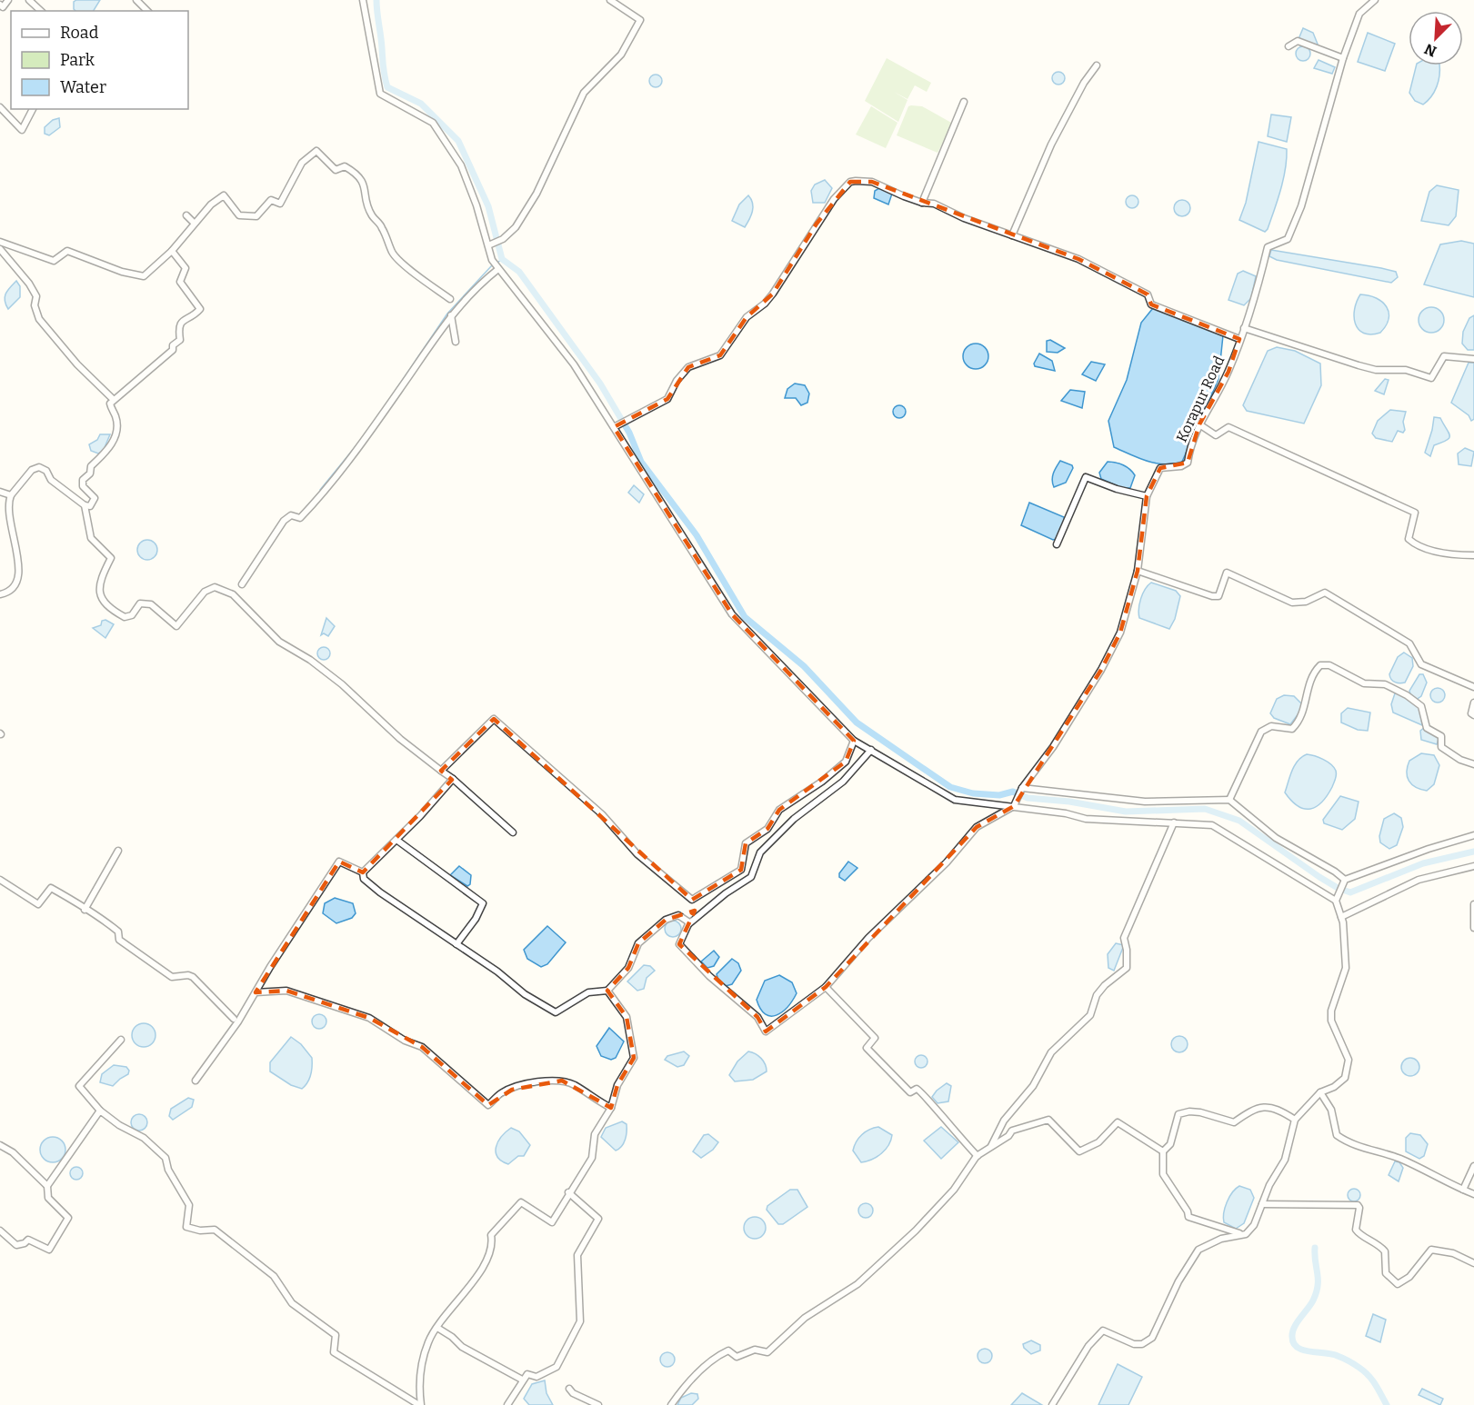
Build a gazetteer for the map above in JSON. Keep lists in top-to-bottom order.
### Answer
{
  "streets": {
    "street": ["Korapur Road"]
  },
  "legend": ["Road", "Park", "Water"],
  "north": "bottom left"
}
